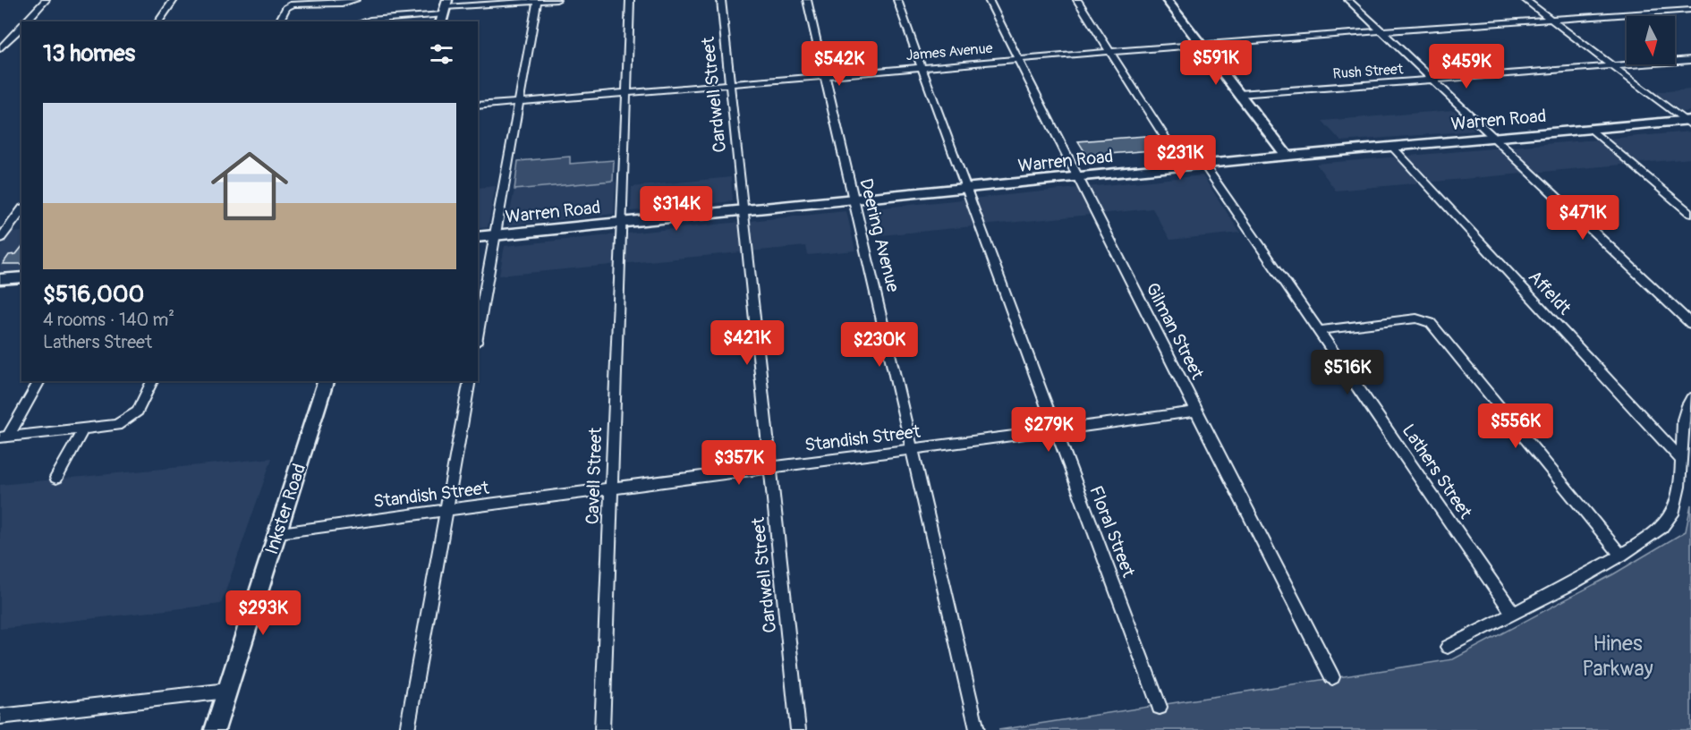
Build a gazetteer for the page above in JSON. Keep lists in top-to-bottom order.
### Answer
{
  "streets": {
    "main road": ["Warren Road", "Inkster Road"],
    "street": [
      "James Avenue",
      "Rush Street",
      "Cardwell Street",
      "Deering Avenue",
      "Affeldt",
      "Gilman Street",
      "Standish Street",
      "Lathers Street",
      "Cavell Street",
      "Floral Street"
    ]
  },
  "crossings": [
    ["James Avenue", "Cardwell Street"],
    ["James Avenue", "Deering Avenue"],
    ["James Avenue", "Gilman Street"],
    ["James Avenue", "Cavell Street"],
    ["James Avenue", "Floral Street"],
    ["Cardwell Street", "Warren Road"],
    ["Cardwell Street", "Standish Street"],
    ["Warren Road", "Deering Avenue"],
    ["Warren Road", "Affeldt"],
    ["Warren Road", "Gilman Street"],
    ["Warren Road", "Lathers Street"],
    ["Warren Road", "Cavell Street"],
    ["Warren Road", "Floral Street"],
    ["Deering Avenue", "Standish Street"],
    ["Gilman Street", "Standish Street"],
    ["Standish Street", "Cavell Street"],
    ["Standish Street", "Inkster Road"],
    ["Standish Street", "Floral Street"]
  ],
  "parks": ["Hines Parkway"],
  "north": "bottom",
  "page": {
    "heading": "13 homes",
    "price": [
      "$591K",
      "$542K",
      "$459K",
      "$231K",
      "$314K",
      "$471K",
      "$421K",
      "$230K",
      "$516K",
      "$556K",
      "$279K",
      "$357K",
      "$293K"
    ],
    "list": [
      {
        "name": "$516,000",
        "note": "4 rooms · 140 m² · Lathers Street"
      }
    ]
  }
}
